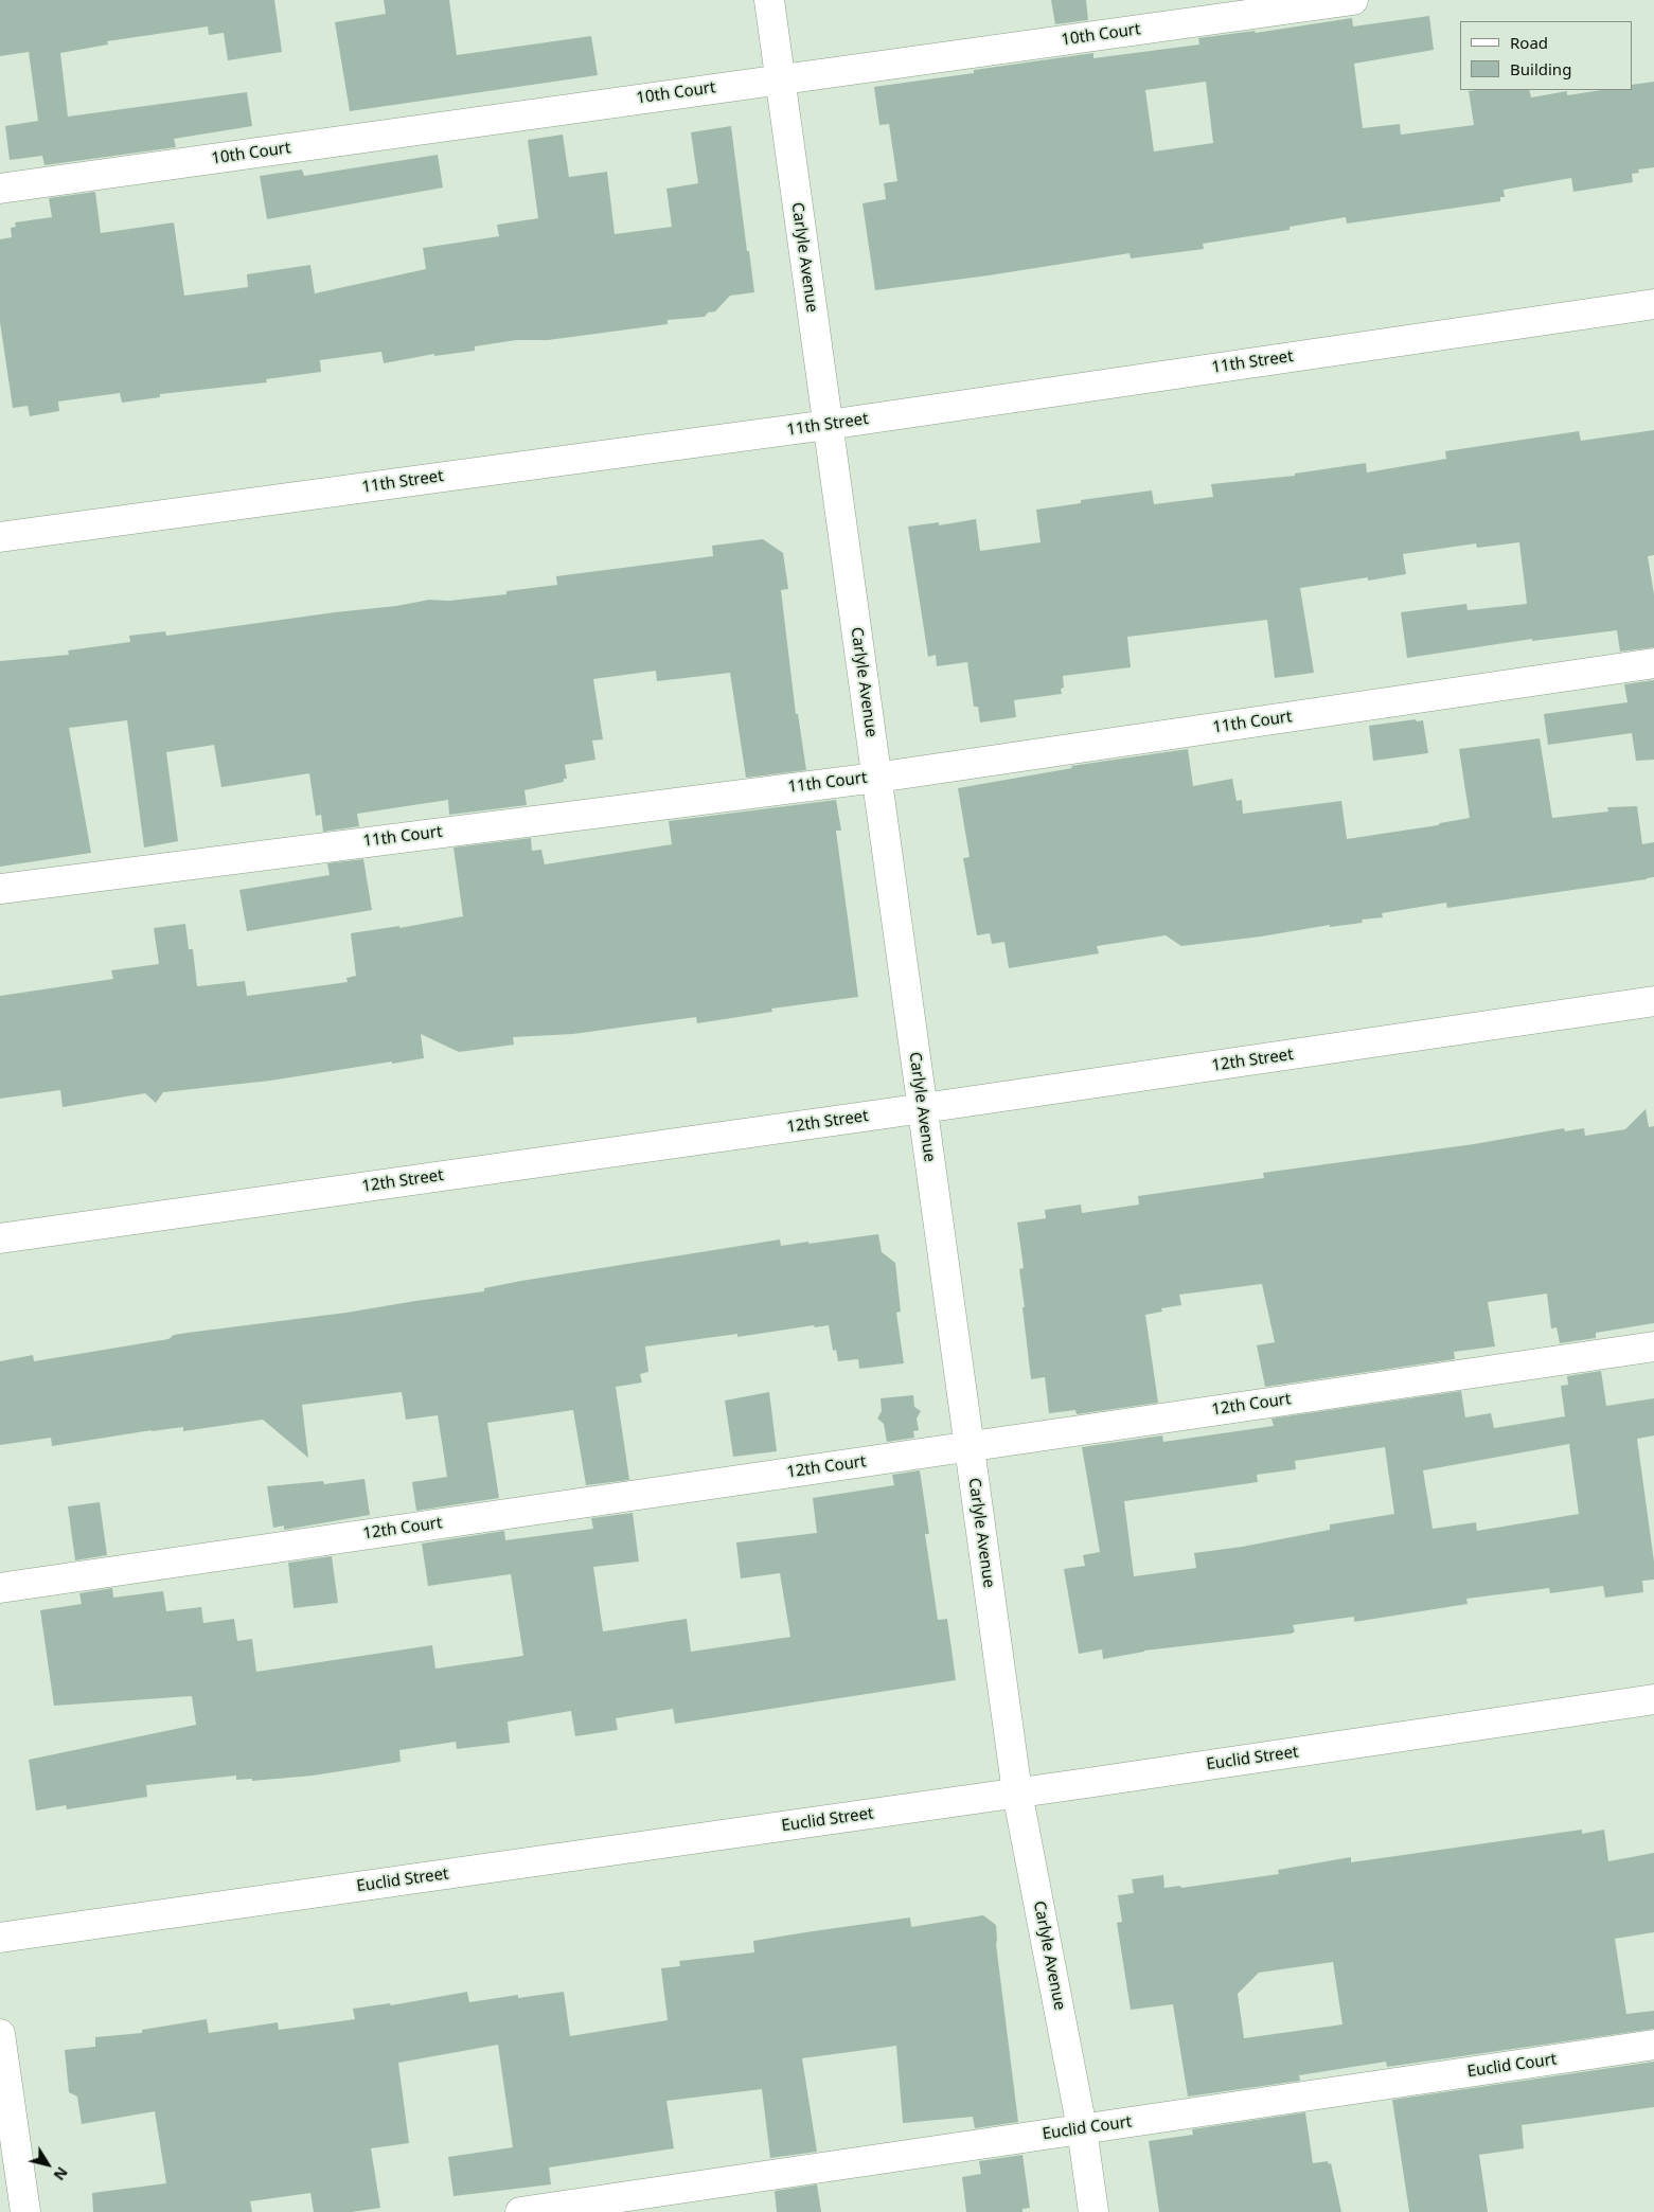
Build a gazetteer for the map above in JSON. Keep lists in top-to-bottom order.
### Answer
{
  "streets": {
    "street": [
      "10th Court",
      "Carlyle Avenue",
      "11th Street",
      "11th Court",
      "12th Street",
      "12th Court",
      "Euclid Street",
      "Euclid Court"
    ]
  },
  "crossings": [
    ["10th Court", "Carlyle Avenue"],
    ["Carlyle Avenue", "11th Street"],
    ["Carlyle Avenue", "11th Court"],
    ["Carlyle Avenue", "12th Street"],
    ["Carlyle Avenue", "12th Court"],
    ["Carlyle Avenue", "Euclid Street"],
    ["Carlyle Avenue", "Euclid Court"]
  ],
  "legend": ["Road", "Building"],
  "north": "bottom right"
}
